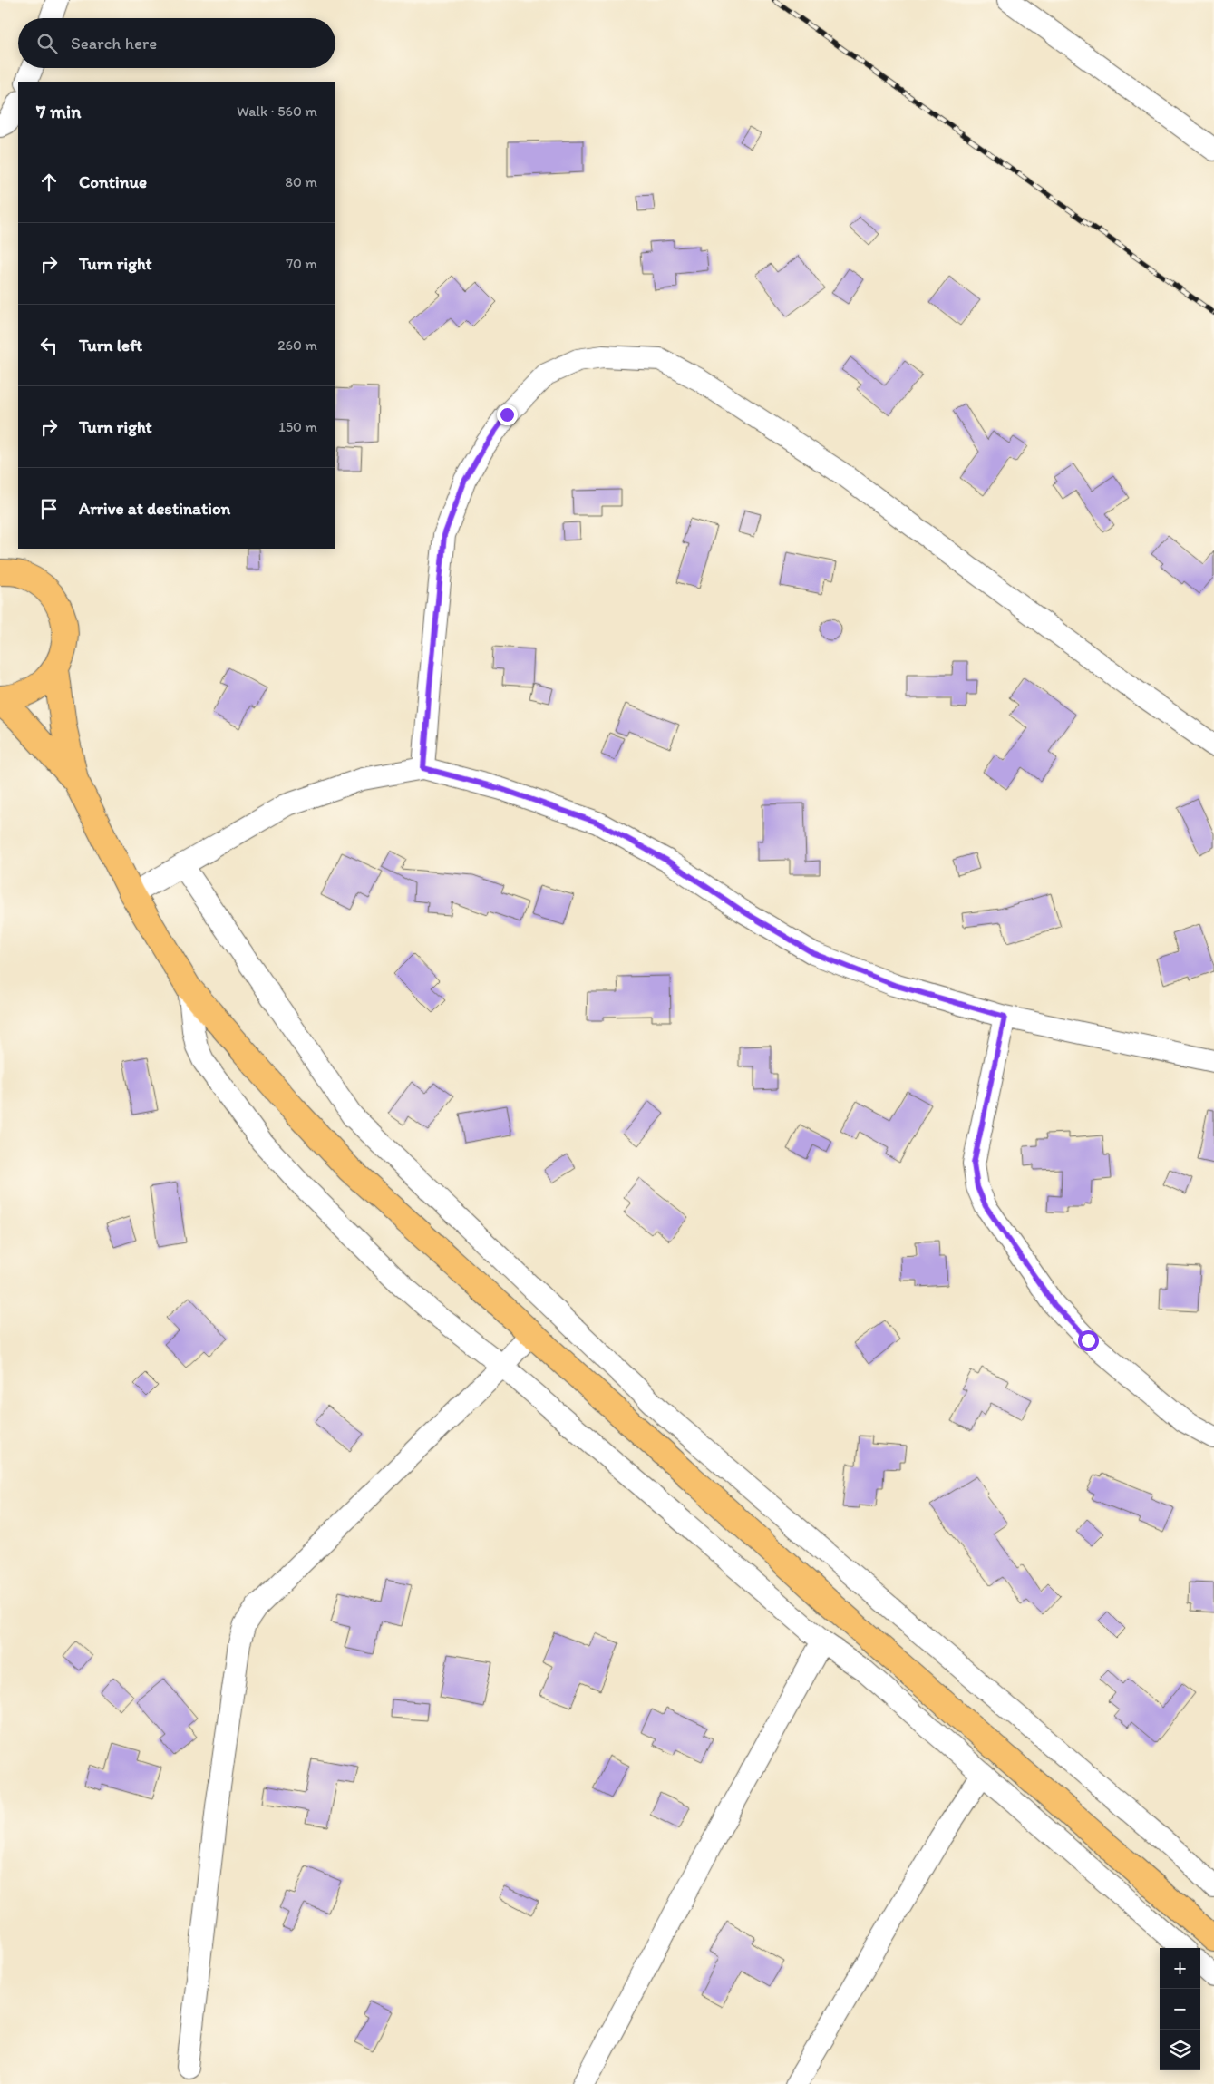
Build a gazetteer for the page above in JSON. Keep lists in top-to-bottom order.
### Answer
{
  "page": {
    "search": "Search here",
    "heading": ["7 min", "Walk · 560 m"],
    "list": [
      ["Continue", "80 m"],
      ["Turn right", "70 m"],
      ["Turn left", "260 m"],
      ["Turn right", "150 m"],
      "Arrive at destination"
    ],
    "map_buttons": ["+", "−"]
  }
}
